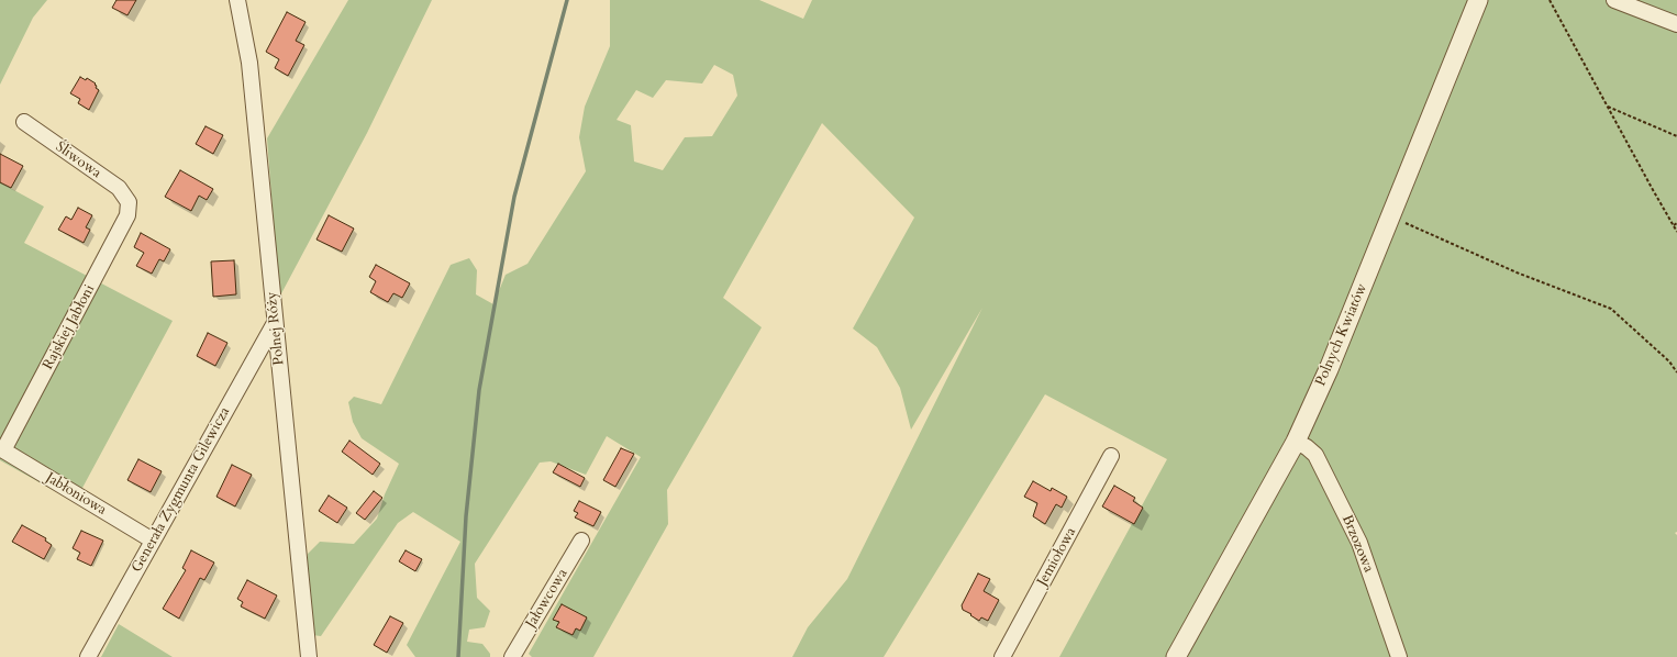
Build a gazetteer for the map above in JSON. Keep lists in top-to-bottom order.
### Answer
{
  "streets": {
    "street": [
      "Śliwowa",
      "Rajskiej Jabłoni",
      "Polnej Róży",
      "Polnych Kwiatów",
      "Generała Zygmunta Gilewicza",
      "Jabłoniowa",
      "Brzozowa",
      "Jemiołowa",
      "Jałowcowa"
    ]
  },
  "crossings": [
    ["Śliwowa", "Rajskiej Jabłoni"],
    ["Rajskiej Jabłoni", "Jabłoniowa"],
    ["Polnej Róży", "Generała Zygmunta Gilewicza"],
    ["Polnych Kwiatów", "Brzozowa"],
    ["Generała Zygmunta Gilewicza", "Jabłoniowa"]
  ]
}
